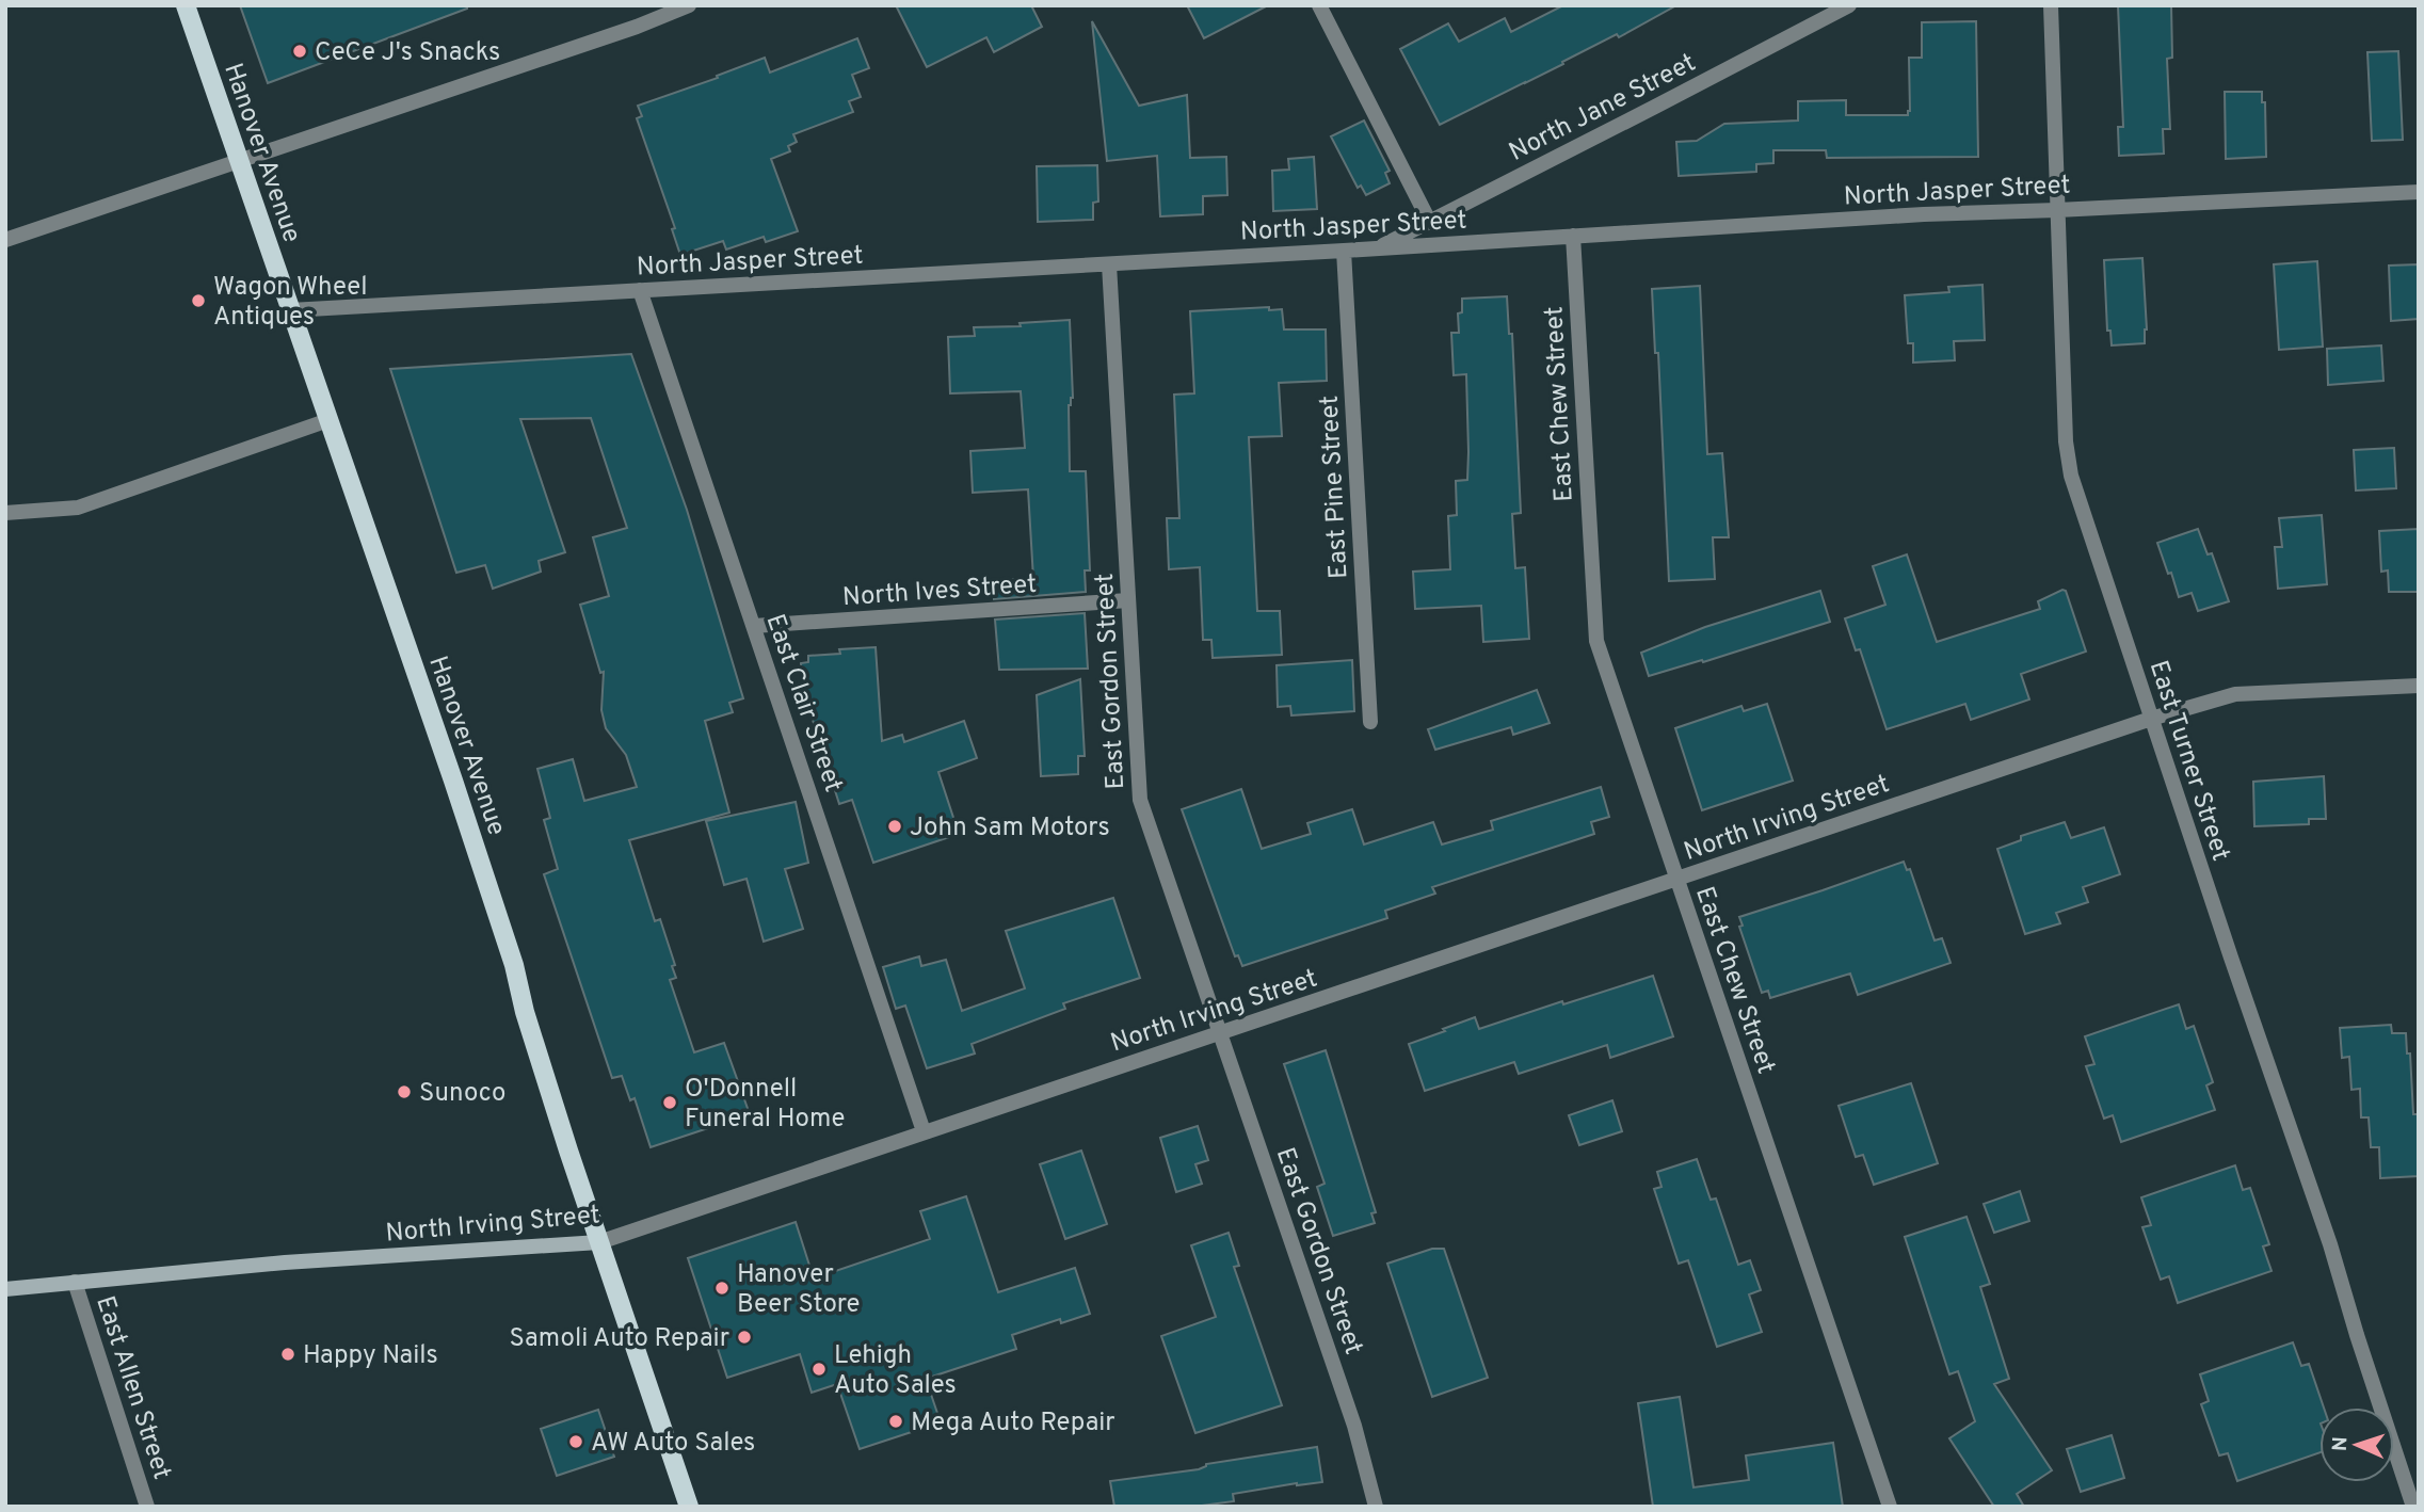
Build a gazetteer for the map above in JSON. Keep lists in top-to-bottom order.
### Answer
{
  "streets": {
    "main road": ["Hanover Avenue", "North Irving Street"],
    "street": [
      "North Jane Street",
      "North Jasper Street",
      "East Chew Street",
      "East Pine Street",
      "North Ives Street",
      "East Gordon Street",
      "East Clair Street",
      "East Turner Street",
      "East Allen Street"
    ]
  },
  "crossings": [
    ["North Jane Street", "North Jasper Street"],
    ["Hanover Avenue", "North Jasper Street"],
    ["Hanover Avenue", "North Irving Street"],
    ["North Jasper Street", "East Chew Street"],
    ["North Jasper Street", "East Pine Street"],
    ["North Jasper Street", "East Gordon Street"],
    ["North Jasper Street", "East Clair Street"],
    ["North Jasper Street", "East Turner Street"],
    ["East Chew Street", "North Irving Street"],
    ["North Ives Street", "East Gordon Street"],
    ["North Ives Street", "East Clair Street"],
    ["East Gordon Street", "North Irving Street"],
    ["East Clair Street", "North Irving Street"],
    ["East Turner Street", "North Irving Street"],
    ["North Irving Street", "East Allen Street"]
  ],
  "places": [
    "CeCe J's Snacks",
    "Wagon Wheel Antiques",
    "John Sam Motors",
    "Sunoco",
    "O'Donnell Funeral Home",
    "Hanover Beer Store",
    "Samoli Auto Repair",
    "Happy Nails",
    "Lehigh Auto Sales",
    "Mega Auto Repair",
    "AW Auto Sales"
  ],
  "north": "left"
}
